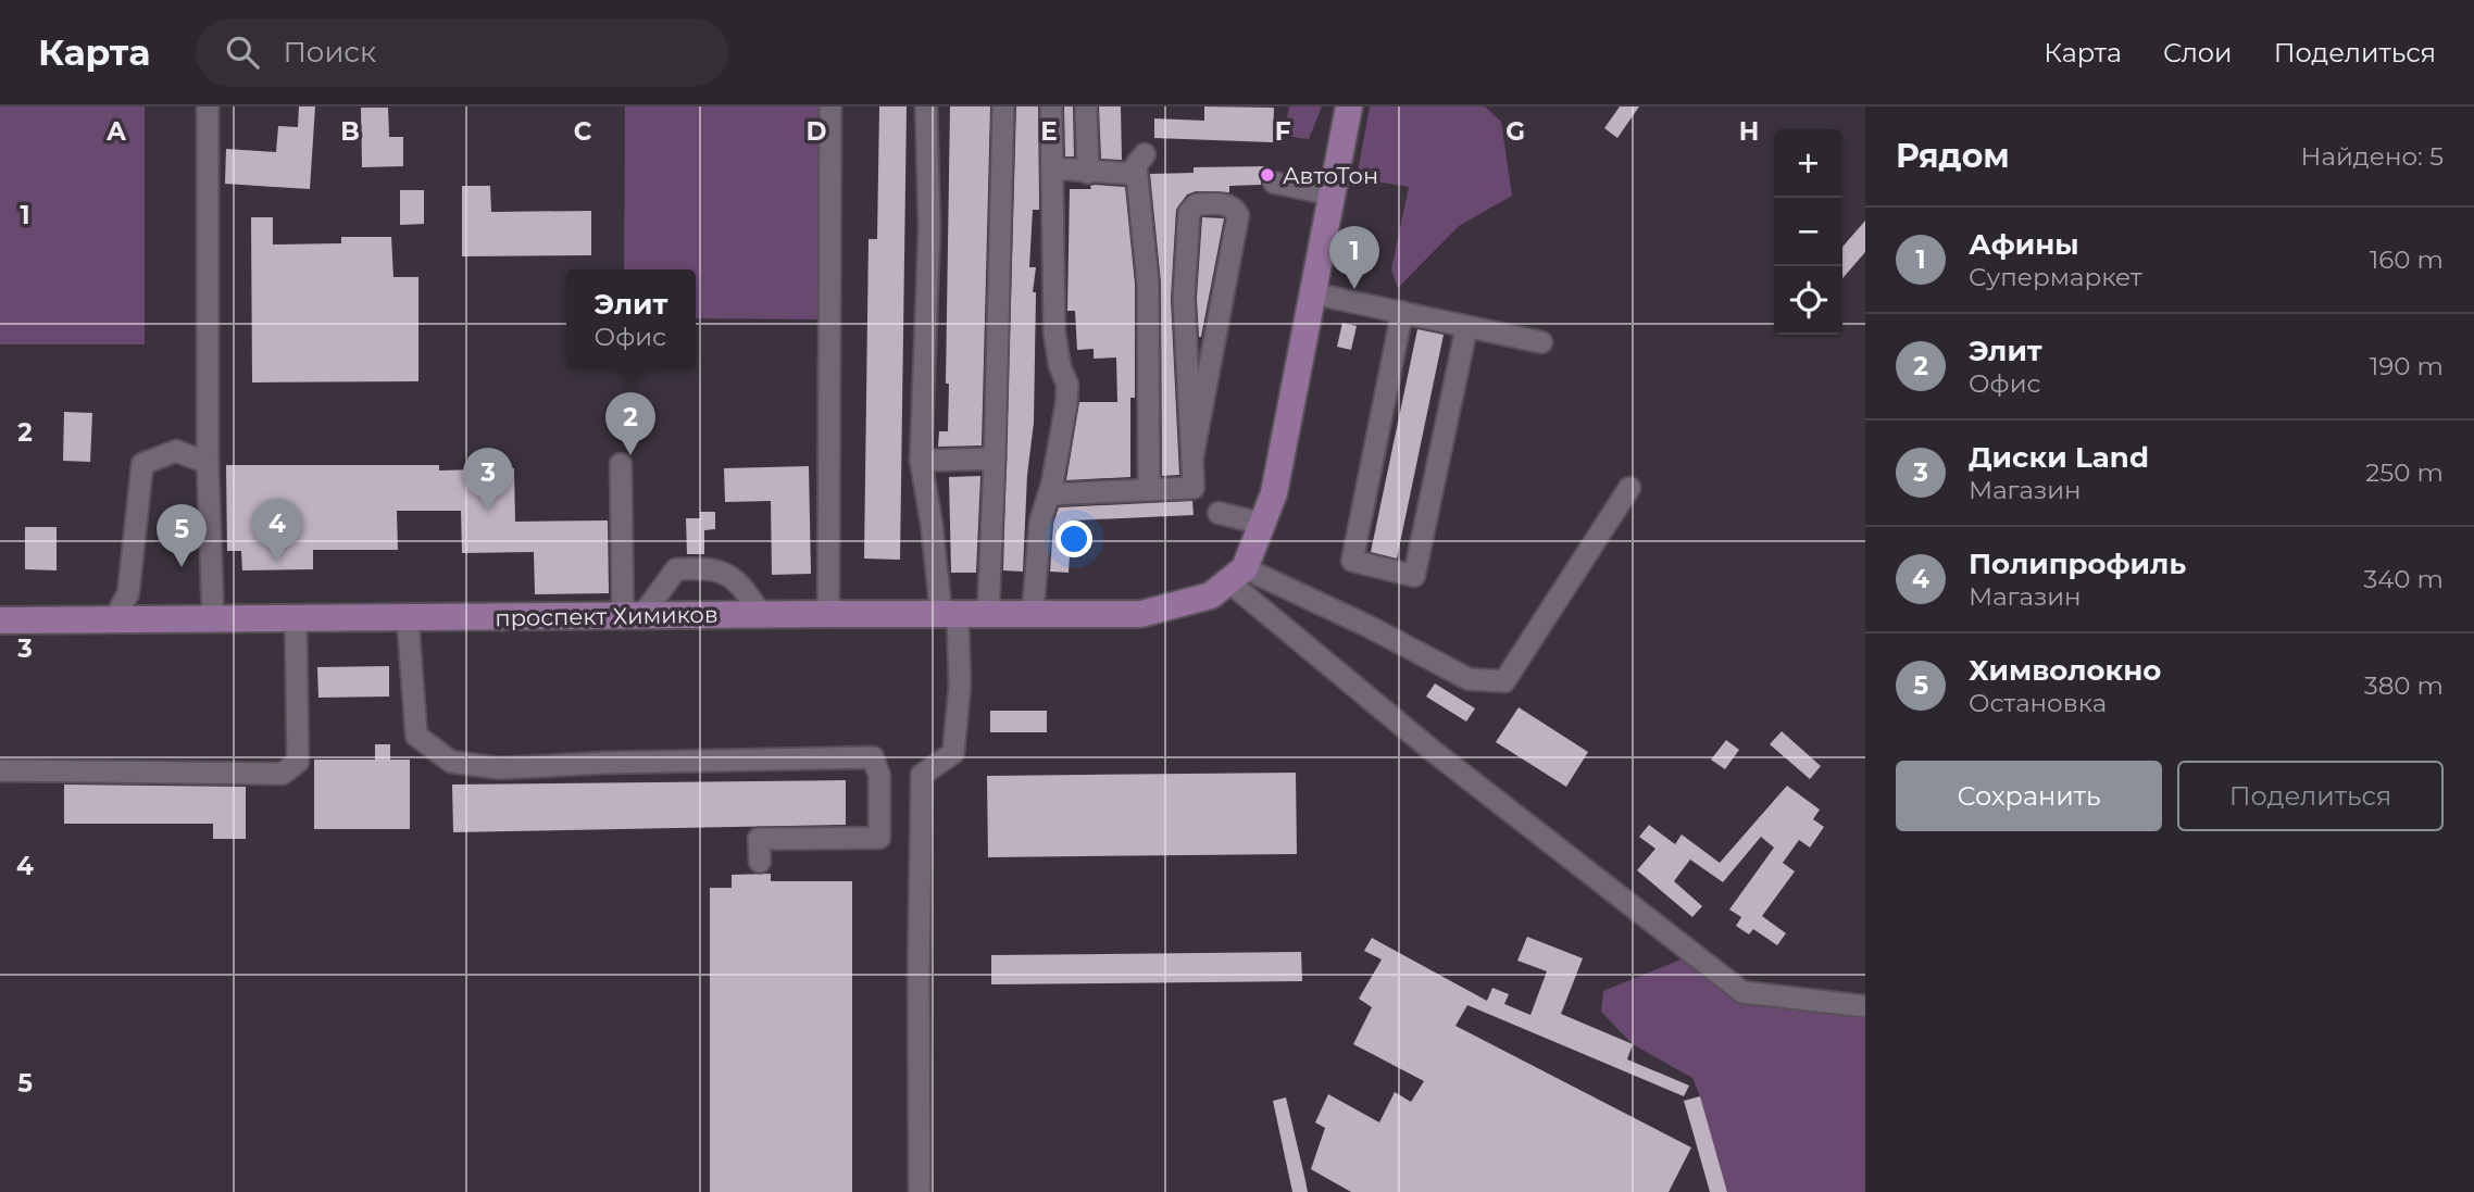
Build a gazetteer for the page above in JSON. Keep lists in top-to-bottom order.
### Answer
{
  "streets": {
    "main road": ["проспект Химиков"]
  },
  "places": ["АвтоТон"],
  "page": {
    "header": "Карта",
    "search": "Поиск",
    "nav": ["Карта", "Слои", "Поделиться"],
    "heading": ["Рядом", "Найдено: 5"],
    "map_buttons": ["+", "−"],
    "list": [
      {
        "mark": "1",
        "name": "Афины",
        "note": "Супермаркет",
        "value": "160 m"
      },
      {
        "mark": "2",
        "name": "Элит",
        "note": "Офис",
        "value": "190 m"
      },
      {
        "mark": "3",
        "name": "Диски Land",
        "note": "Магазин",
        "value": "250 m"
      },
      {
        "mark": "4",
        "name": "Полипрофиль",
        "note": "Магазин",
        "value": "340 m"
      },
      {
        "mark": "5",
        "name": "Химволокно",
        "note": "Остановка",
        "value": "380 m"
      }
    ],
    "pins": [
      "1",
      "2",
      "3",
      "4",
      "5"
    ],
    "popup": ["Элит", "Офис"],
    "buttons": ["Сохранить", "Поделиться"]
  },
  "grid": {
    "columns": [
      "A",
      "B",
      "C",
      "D",
      "E",
      "F",
      "G",
      "H"
    ],
    "rows": [
      "1",
      "2",
      "3",
      "4",
      "5"
    ]
  }
}
